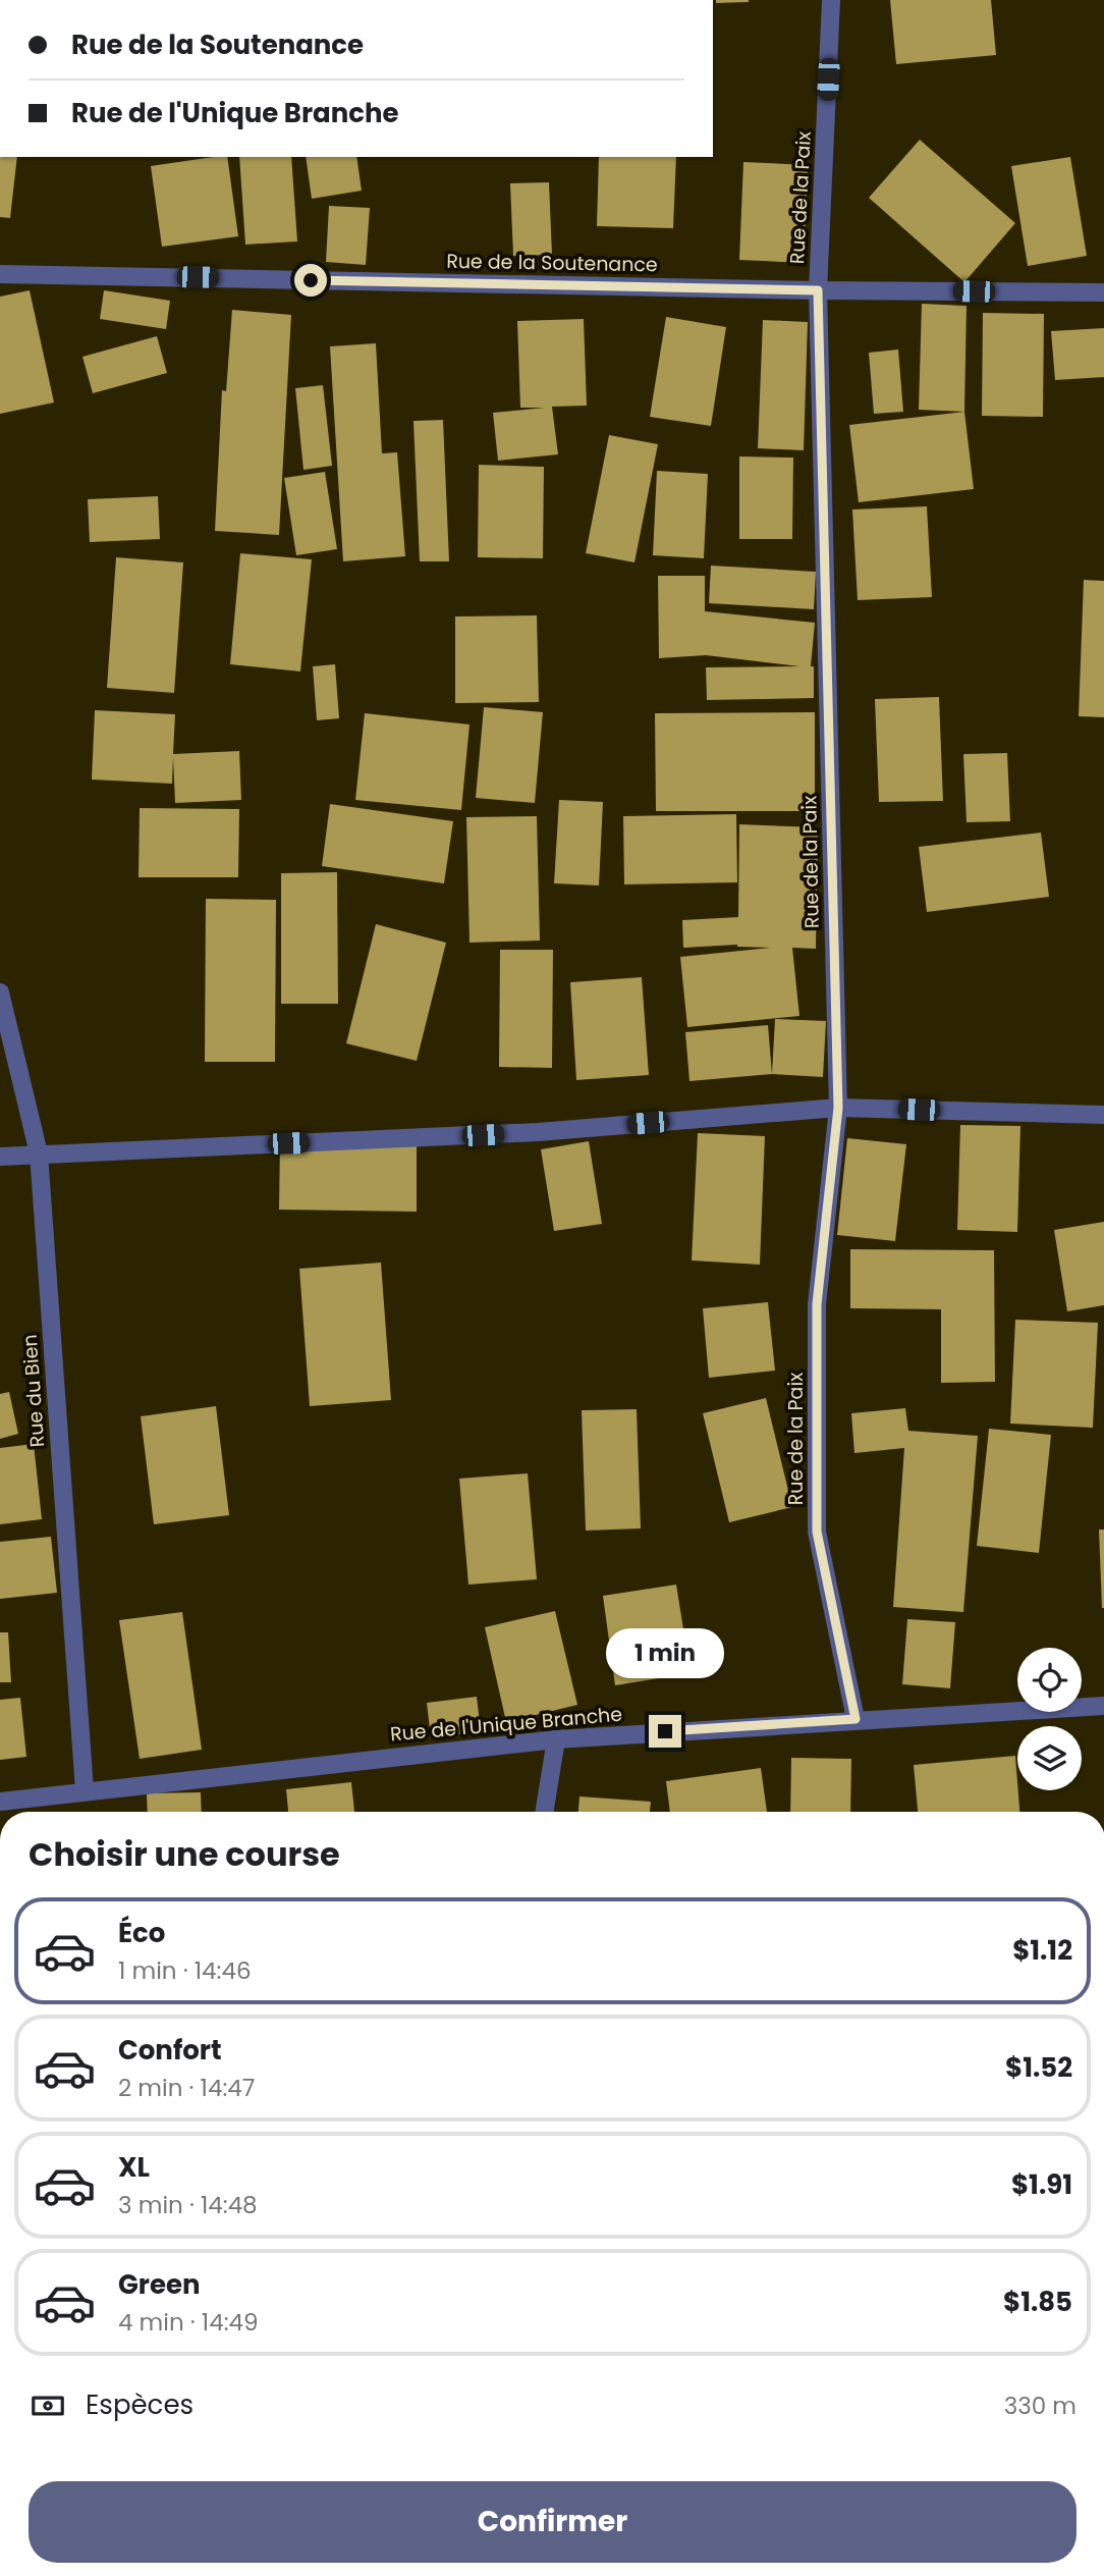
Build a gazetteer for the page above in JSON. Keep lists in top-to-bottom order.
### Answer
{
  "streets": {
    "street": [
      "Rue de la Paix",
      "Rue de la Soutenance",
      "Rue du Bien",
      "Rue de l'Unique Branche"
    ]
  },
  "crossings": [
    ["Rue de la Paix", "Rue de la Soutenance"],
    ["Rue de la Paix", "Rue de l'Unique Branche"],
    ["Rue du Bien", "Rue de l'Unique Branche"]
  ],
  "page": {
    "banner": ["Rue de la Soutenance", "Rue de l'Unique Branche"],
    "bubble": "1 min",
    "heading": "Choisir une course",
    "list": [
      {
        "name": "Éco",
        "note": "1 min · 14:46",
        "value": "$1.12"
      },
      {
        "name": "Confort",
        "note": "2 min · 14:47",
        "value": "$1.52"
      },
      {
        "name": "XL",
        "note": "3 min · 14:48",
        "value": "$1.91"
      },
      {
        "name": "Green",
        "note": "4 min · 14:49",
        "value": "$1.85"
      }
    ],
    "pay": ["Espèces", "330 m"],
    "buttons": "Confirmer"
  }
}
